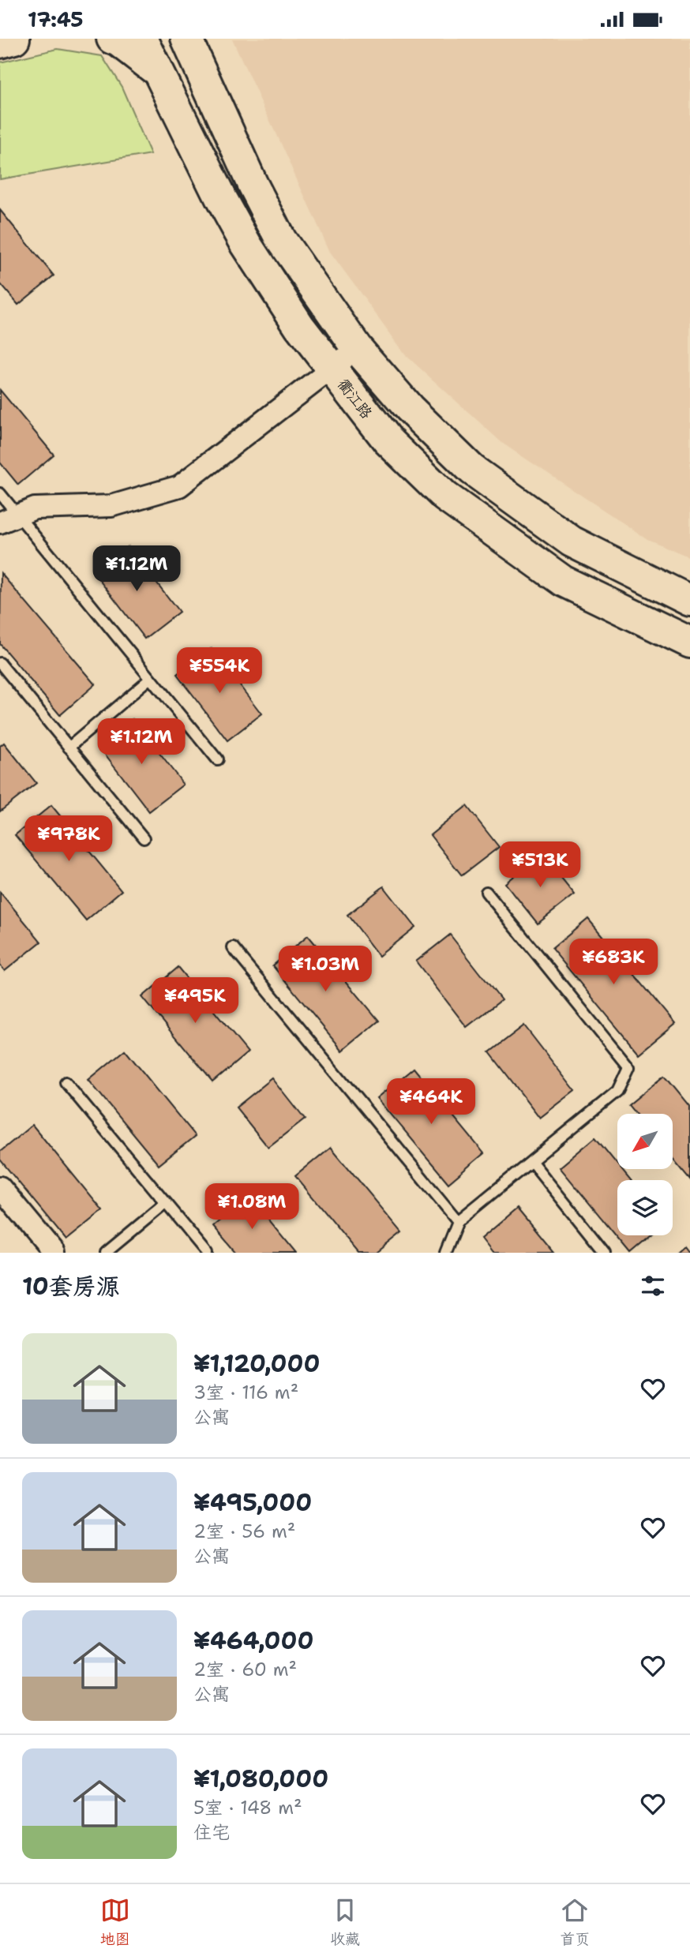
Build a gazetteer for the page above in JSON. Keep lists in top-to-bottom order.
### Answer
{
  "streets": {
    "main road": ["衢江路"]
  },
  "north": "bottom left",
  "page": {
    "status": "17:45",
    "price": [
      "¥1.12M",
      "¥554K",
      "¥1.12M",
      "¥978K",
      "¥513K",
      "¥683K",
      "¥1.03M",
      "¥495K",
      "¥464K",
      "¥1.08M"
    ],
    "heading": "10套房源",
    "list": [
      {
        "name": "¥1,120,000",
        "note": "3室 · 116 m² · 公寓"
      },
      {
        "name": "¥495,000",
        "note": "2室 · 56 m² · 公寓"
      },
      {
        "name": "¥464,000",
        "note": "2室 · 60 m² · 公寓"
      },
      {
        "name": "¥1,080,000",
        "note": "5室 · 148 m² · 住宅"
      }
    ],
    "tabs": ["地图", "收藏", "首页"]
  }
}
